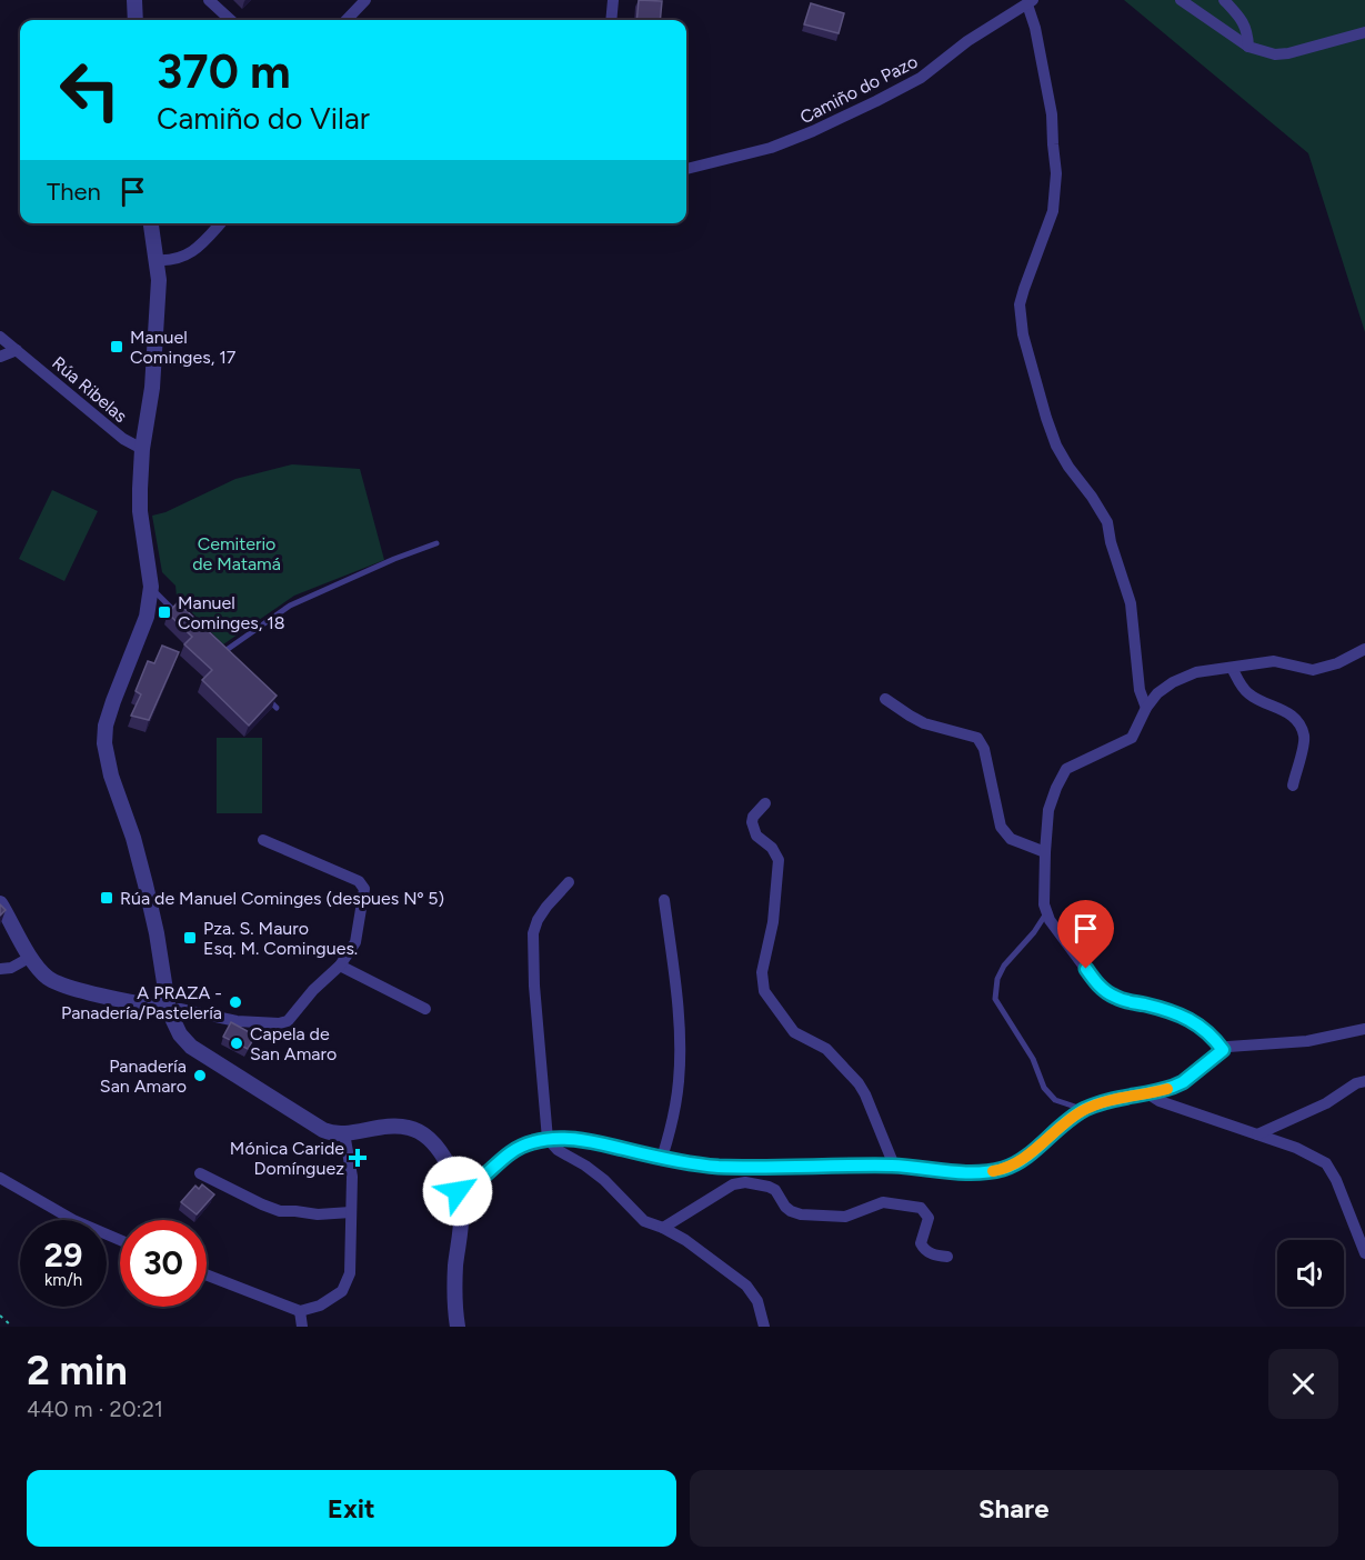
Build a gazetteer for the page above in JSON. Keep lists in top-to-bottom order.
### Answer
{
  "streets": {
    "street": ["Camiño do Pazo", "Rúa Ribelas"]
  },
  "parks": ["Cemiterio de Matamá"],
  "places": {
    "transit": [
      "Manuel Cominges, 17",
      "Manuel Cominges, 18",
      "Rúa de Manuel Cominges (despues Nº 5)",
      "Pza. S. Mauro Esq. M. Comingues."
    ],
    "other": ["A PRAZA - Panadería/Pastelería", "Capela de San Amaro", "Panadería San Amaro"],
    "health": ["Mónica Caride Domínguez"]
  },
  "page": {
    "turn": ["370 m", "Camiño do Vilar"],
    "then": "Then",
    "speed": "29 km/h",
    "limit": "30",
    "heading": ["2 min", "440 m · 20:21"],
    "buttons": ["Exit", "Share"]
  }
}
